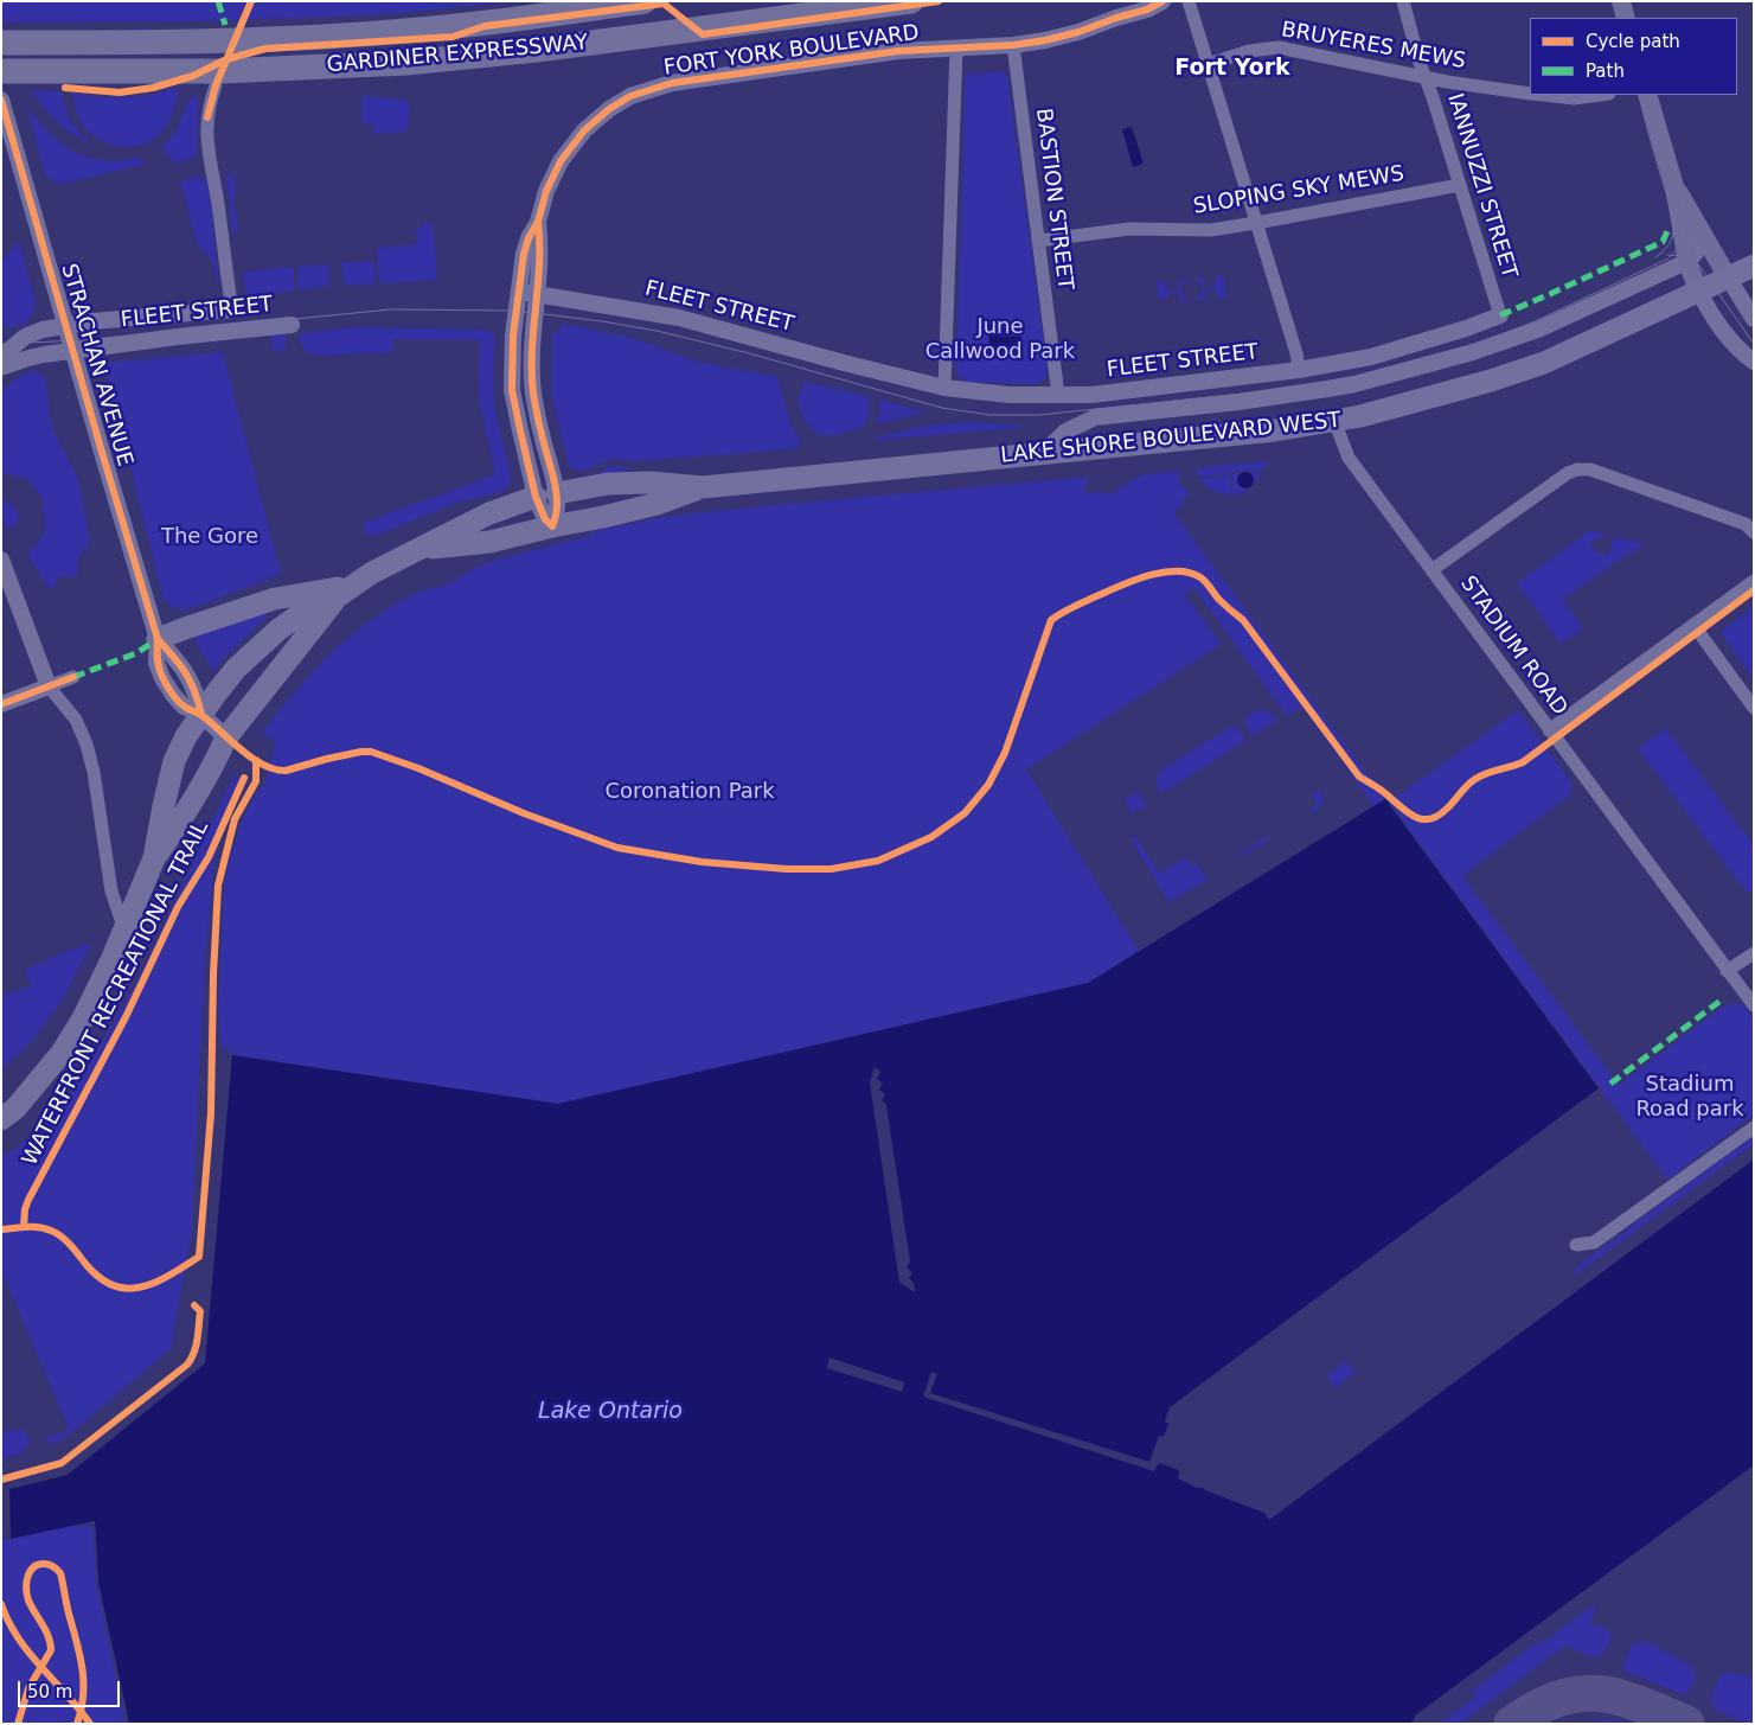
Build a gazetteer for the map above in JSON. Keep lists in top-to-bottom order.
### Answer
{
  "streets": {
    "highway": ["GARDINER EXPRESSWAY", "LAKE SHORE BOULEVARD WEST"],
    "street": [
      "BRUYERES MEWS",
      "FORT YORK BOULEVARD",
      "IANNUZZI STREET",
      "SLOPING SKY MEWS",
      "BASTION STREET",
      "FLEET STREET",
      "STRACHAN AVENUE",
      "STADIUM ROAD"
    ],
    "cycle path": ["WATERFRONT RECREATIONAL TRAIL"]
  },
  "crossings": [
    ["BRUYERES MEWS", "IANNUZZI STREET"],
    ["FORT YORK BOULEVARD", "BASTION STREET"],
    ["FORT YORK BOULEVARD", "FLEET STREET"],
    ["FORT YORK BOULEVARD", "LAKE SHORE BOULEVARD WEST"],
    ["IANNUZZI STREET", "SLOPING SKY MEWS"],
    ["IANNUZZI STREET", "FLEET STREET"],
    ["SLOPING SKY MEWS", "BASTION STREET"],
    ["BASTION STREET", "FLEET STREET"],
    ["FLEET STREET", "STRACHAN AVENUE"],
    ["STRACHAN AVENUE", "LAKE SHORE BOULEVARD WEST"],
    ["LAKE SHORE BOULEVARD WEST", "STADIUM ROAD"]
  ],
  "districts": ["Fort York"],
  "water": ["Lake Ontario"],
  "parks": [
    "June Callwood Park",
    "The Gore",
    "Coronation Park",
    "Stadium Road park"
  ],
  "legend": ["Cycle path", "Path"],
  "scale_bar": "50 m"
}
